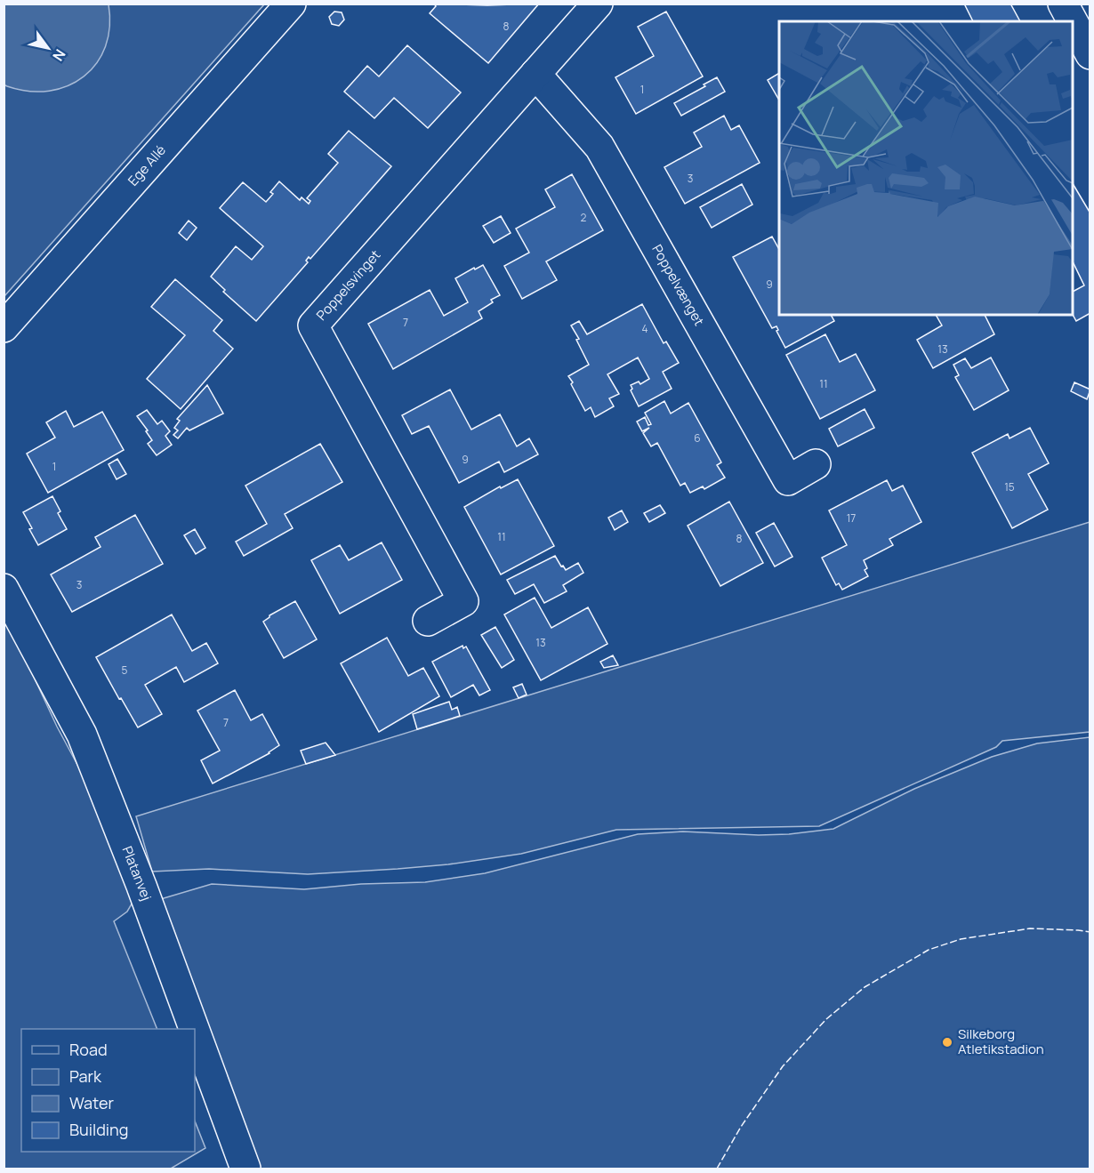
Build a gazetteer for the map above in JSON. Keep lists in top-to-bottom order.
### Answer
{
  "streets": {
    "street": [
      "Ege Allé",
      "Poppelsvinget",
      "Poppelvænget",
      "Platanvej"
    ]
  },
  "crossings": [
    ["Poppelsvinget", "Poppelvænget"]
  ],
  "places": ["Silkeborg Atletikstadion"],
  "house_numbers": [
    "8",
    "1",
    "3",
    "2",
    "9",
    "7",
    "4",
    "13",
    "11",
    "6",
    "9",
    "1",
    "15",
    "17",
    "11",
    "8",
    "3",
    "13",
    "5",
    "7"
  ],
  "legend": [
    "Road",
    "Park",
    "Water",
    "Building"
  ],
  "north": "bottom right"
}
